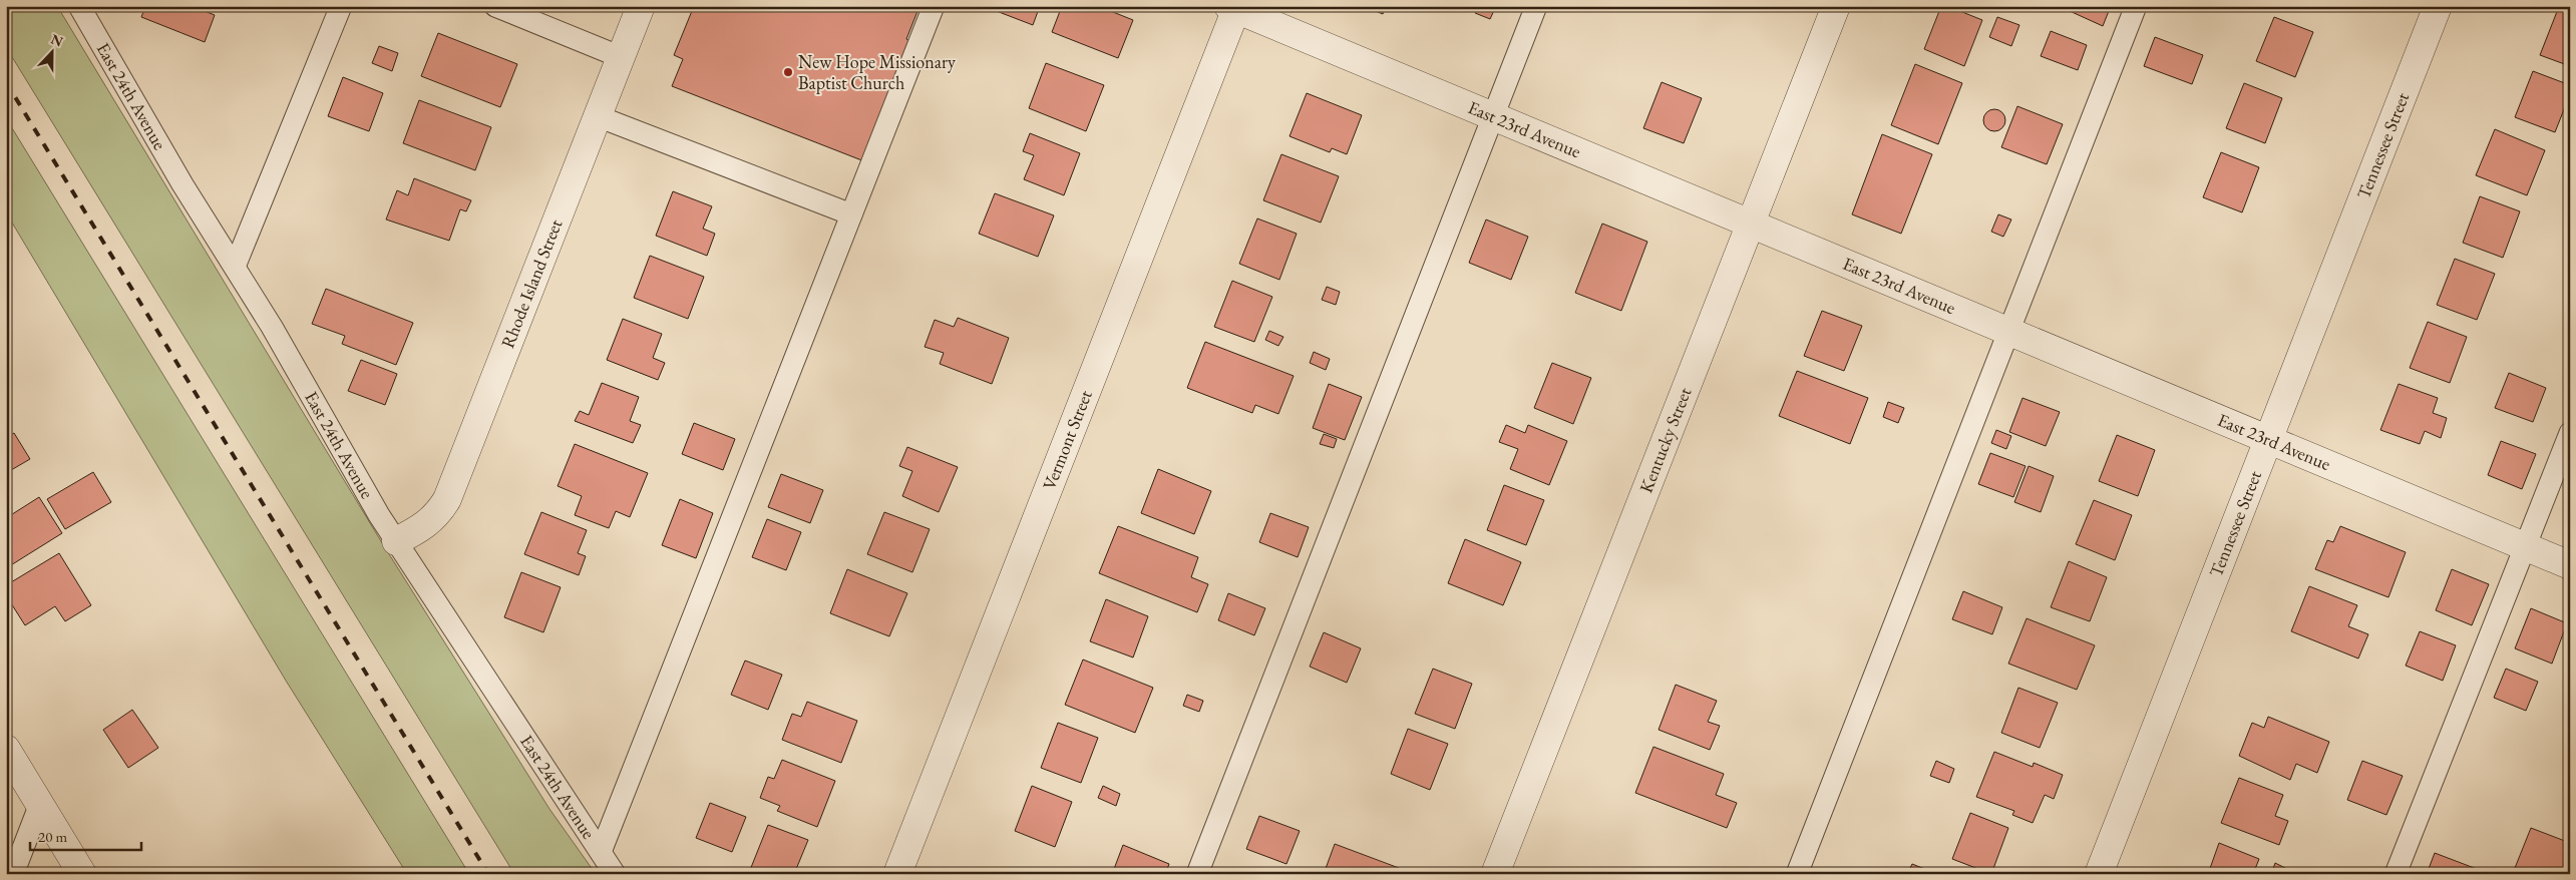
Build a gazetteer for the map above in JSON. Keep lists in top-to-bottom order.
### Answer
{
  "streets": {
    "street": [
      "East 23rd Avenue",
      "Tennessee Street",
      "Rhode Island Street",
      "Vermont Street",
      "Kentucky Street"
    ],
    "lane": ["East 24th Avenue"]
  },
  "crossings": [
    ["East 24th Avenue", "Rhode Island Street"],
    ["East 23rd Avenue", "Tennessee Street"],
    ["East 23rd Avenue", "Vermont Street"],
    ["East 23rd Avenue", "Kentucky Street"]
  ],
  "places": ["New Hope Missionary Baptist Church"],
  "scale_bar": "20 m",
  "north": "top"
}
